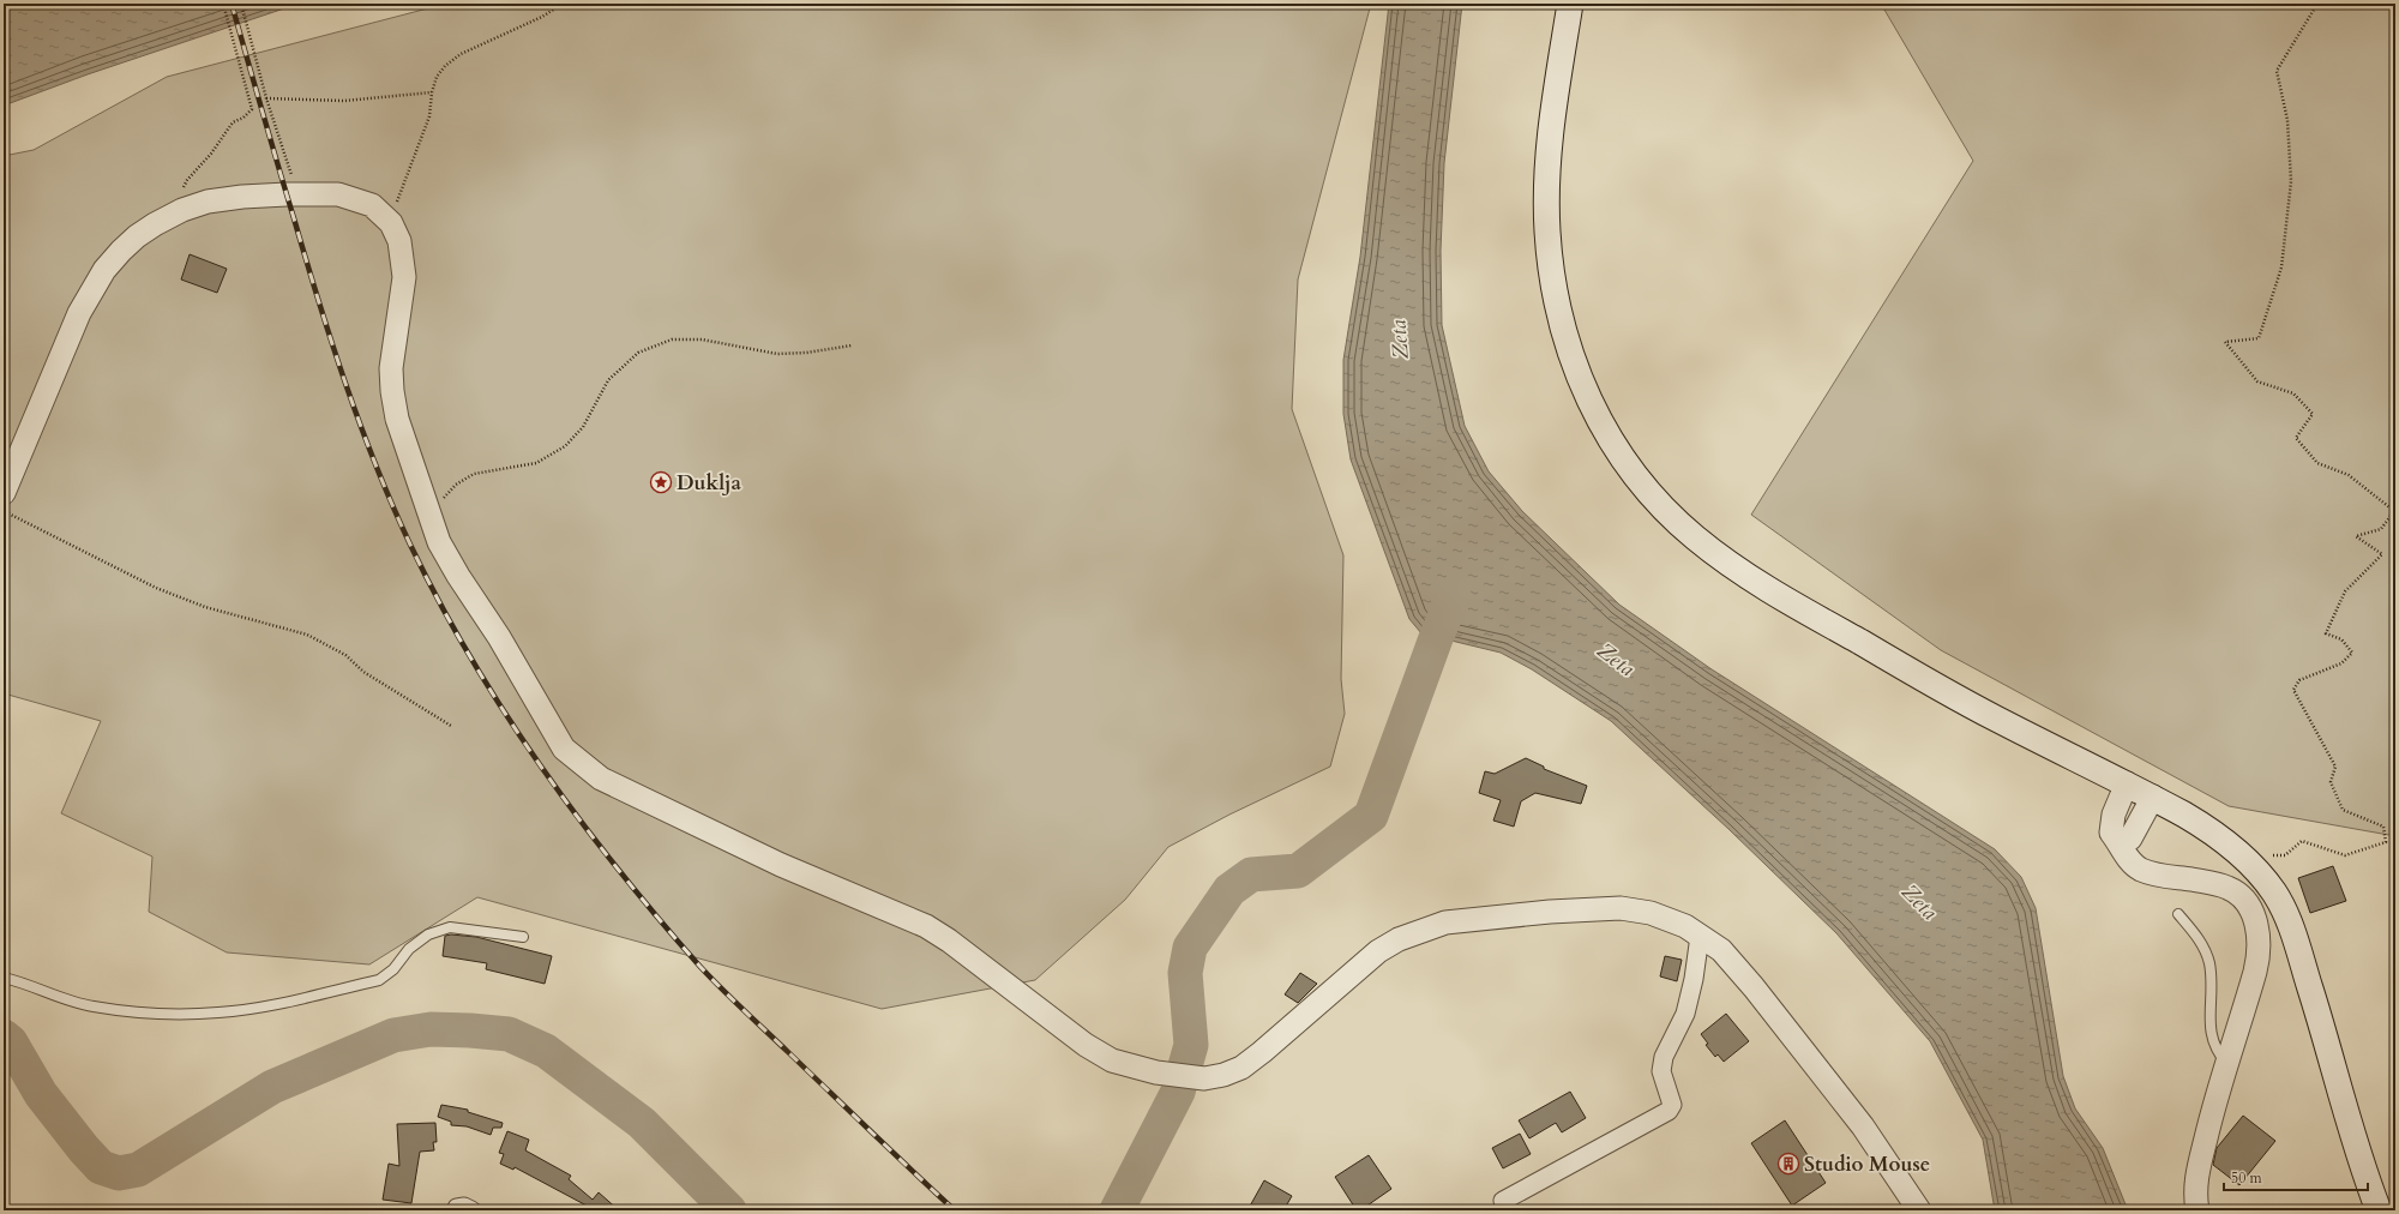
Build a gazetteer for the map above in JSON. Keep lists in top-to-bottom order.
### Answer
{
  "water": ["Zeta"],
  "places": {
    "place": ["Duklja"],
    "building": ["Studio Mouse"]
  },
  "scale_bar": "50 m"
}
